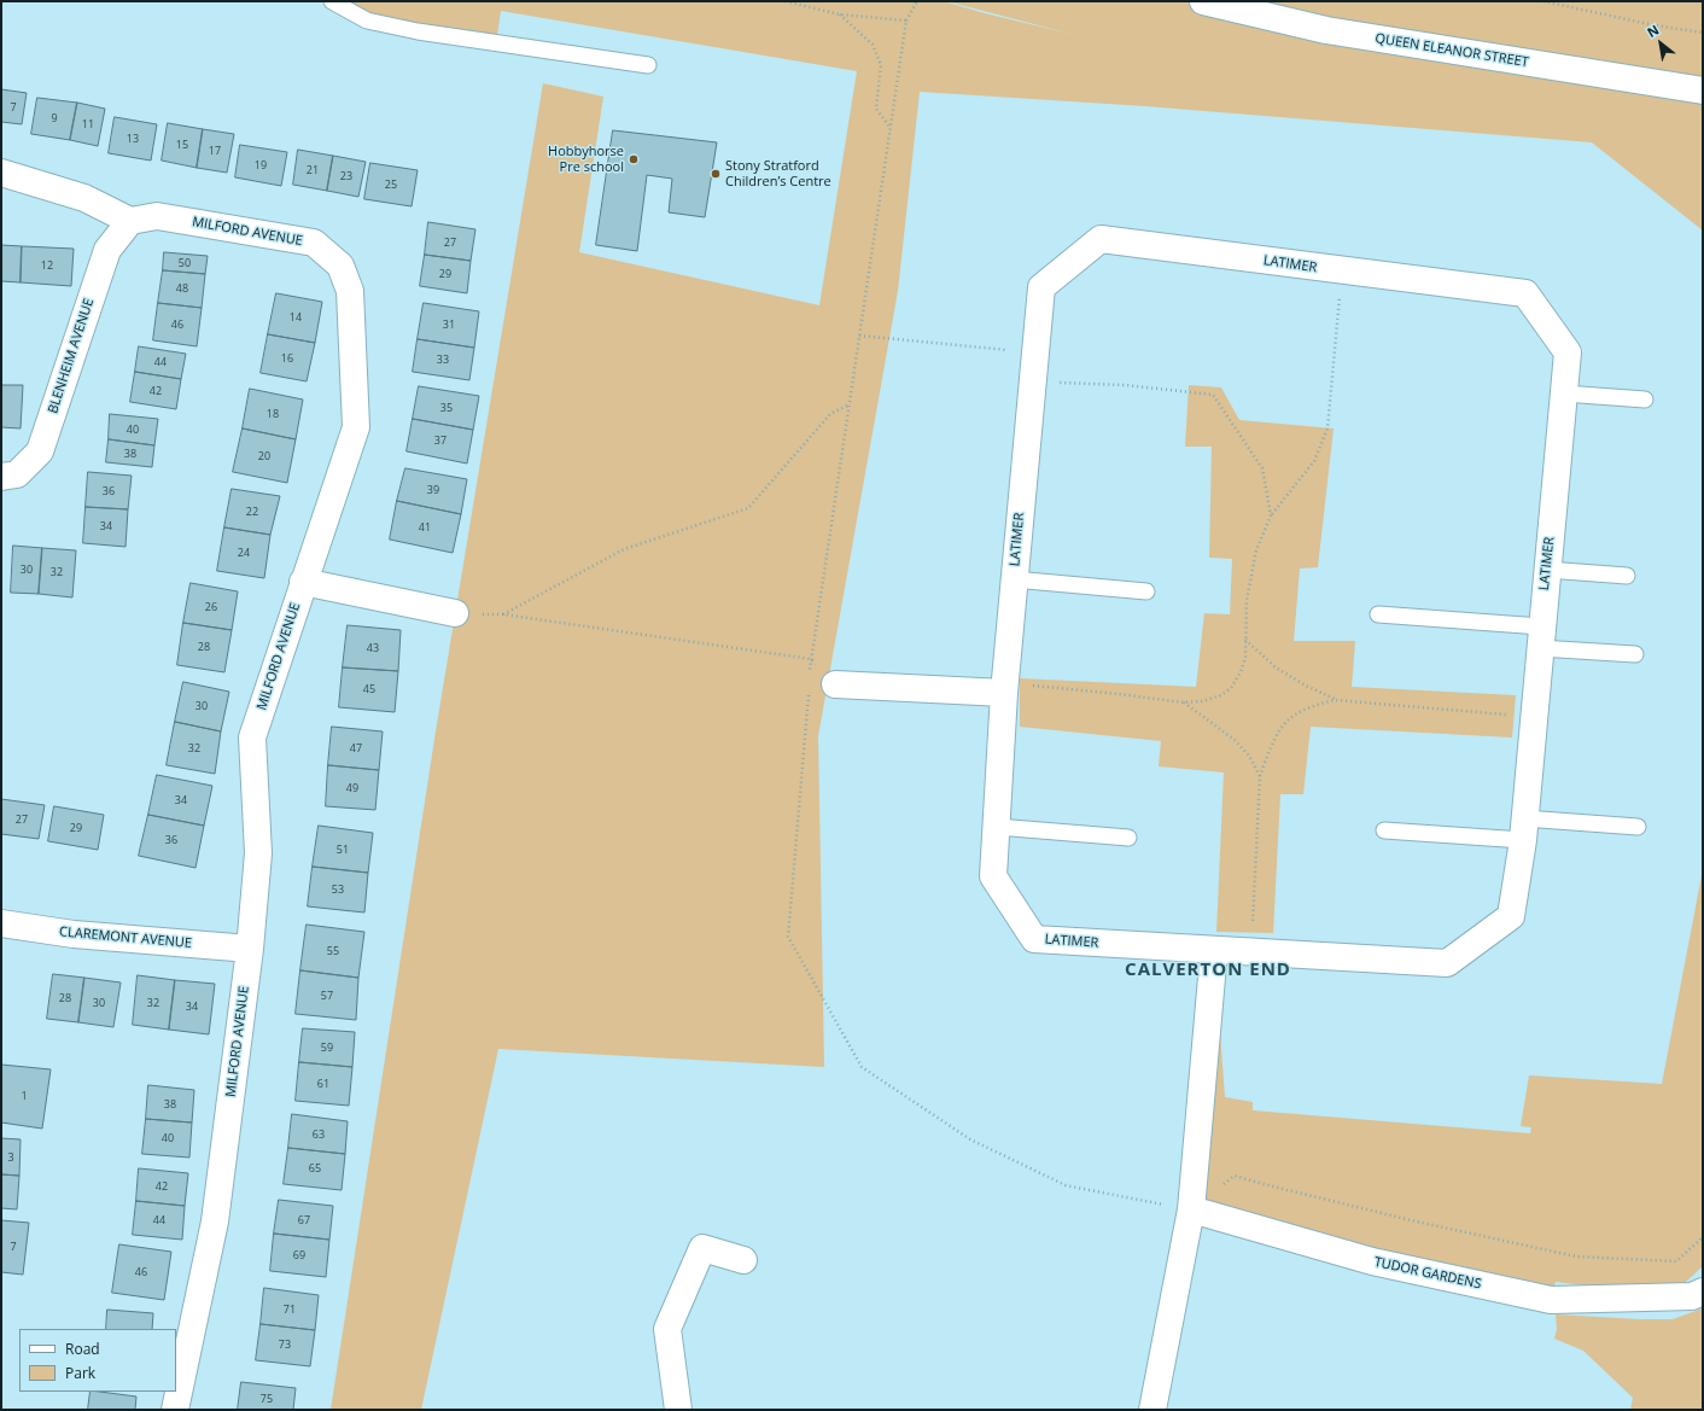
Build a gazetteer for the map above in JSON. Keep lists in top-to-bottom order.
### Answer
{
  "streets": {
    "street": [
      "QUEEN ELEANOR STREET",
      "MILFORD AVENUE",
      "LATIMER",
      "BLENHEIM AVENUE",
      "CLAREMONT AVENUE",
      "TUDOR GARDENS"
    ]
  },
  "crossings": [
    ["MILFORD AVENUE", "BLENHEIM AVENUE"],
    ["MILFORD AVENUE", "CLAREMONT AVENUE"]
  ],
  "districts": ["CALVERTON END"],
  "places": ["Hobbyhorse Pre school", "Stony Stratford Children’s Centre"],
  "house_numbers": [
    "7",
    "9",
    "11",
    "13",
    "15",
    "17",
    "19",
    "21",
    "23",
    "25",
    "27",
    "50",
    "12",
    "29",
    "48",
    "14",
    "46",
    "31",
    "16",
    "33",
    "44",
    "42",
    "35",
    "18",
    "40",
    "37",
    "38",
    "20",
    "39",
    "36",
    "22",
    "34",
    "41",
    "24",
    "30",
    "32",
    "26",
    "28",
    "43",
    "45",
    "30",
    "32",
    "47",
    "49",
    "34",
    "27",
    "29",
    "36",
    "51",
    "53",
    "55",
    "57",
    "28",
    "30",
    "32",
    "34",
    "59",
    "61",
    "1",
    "38",
    "63",
    "40",
    "3",
    "65",
    "42",
    "44",
    "67",
    "7",
    "69",
    "46",
    "71",
    "73",
    "75"
  ],
  "legend": ["Road", "Park"],
  "north": "top left"
}
